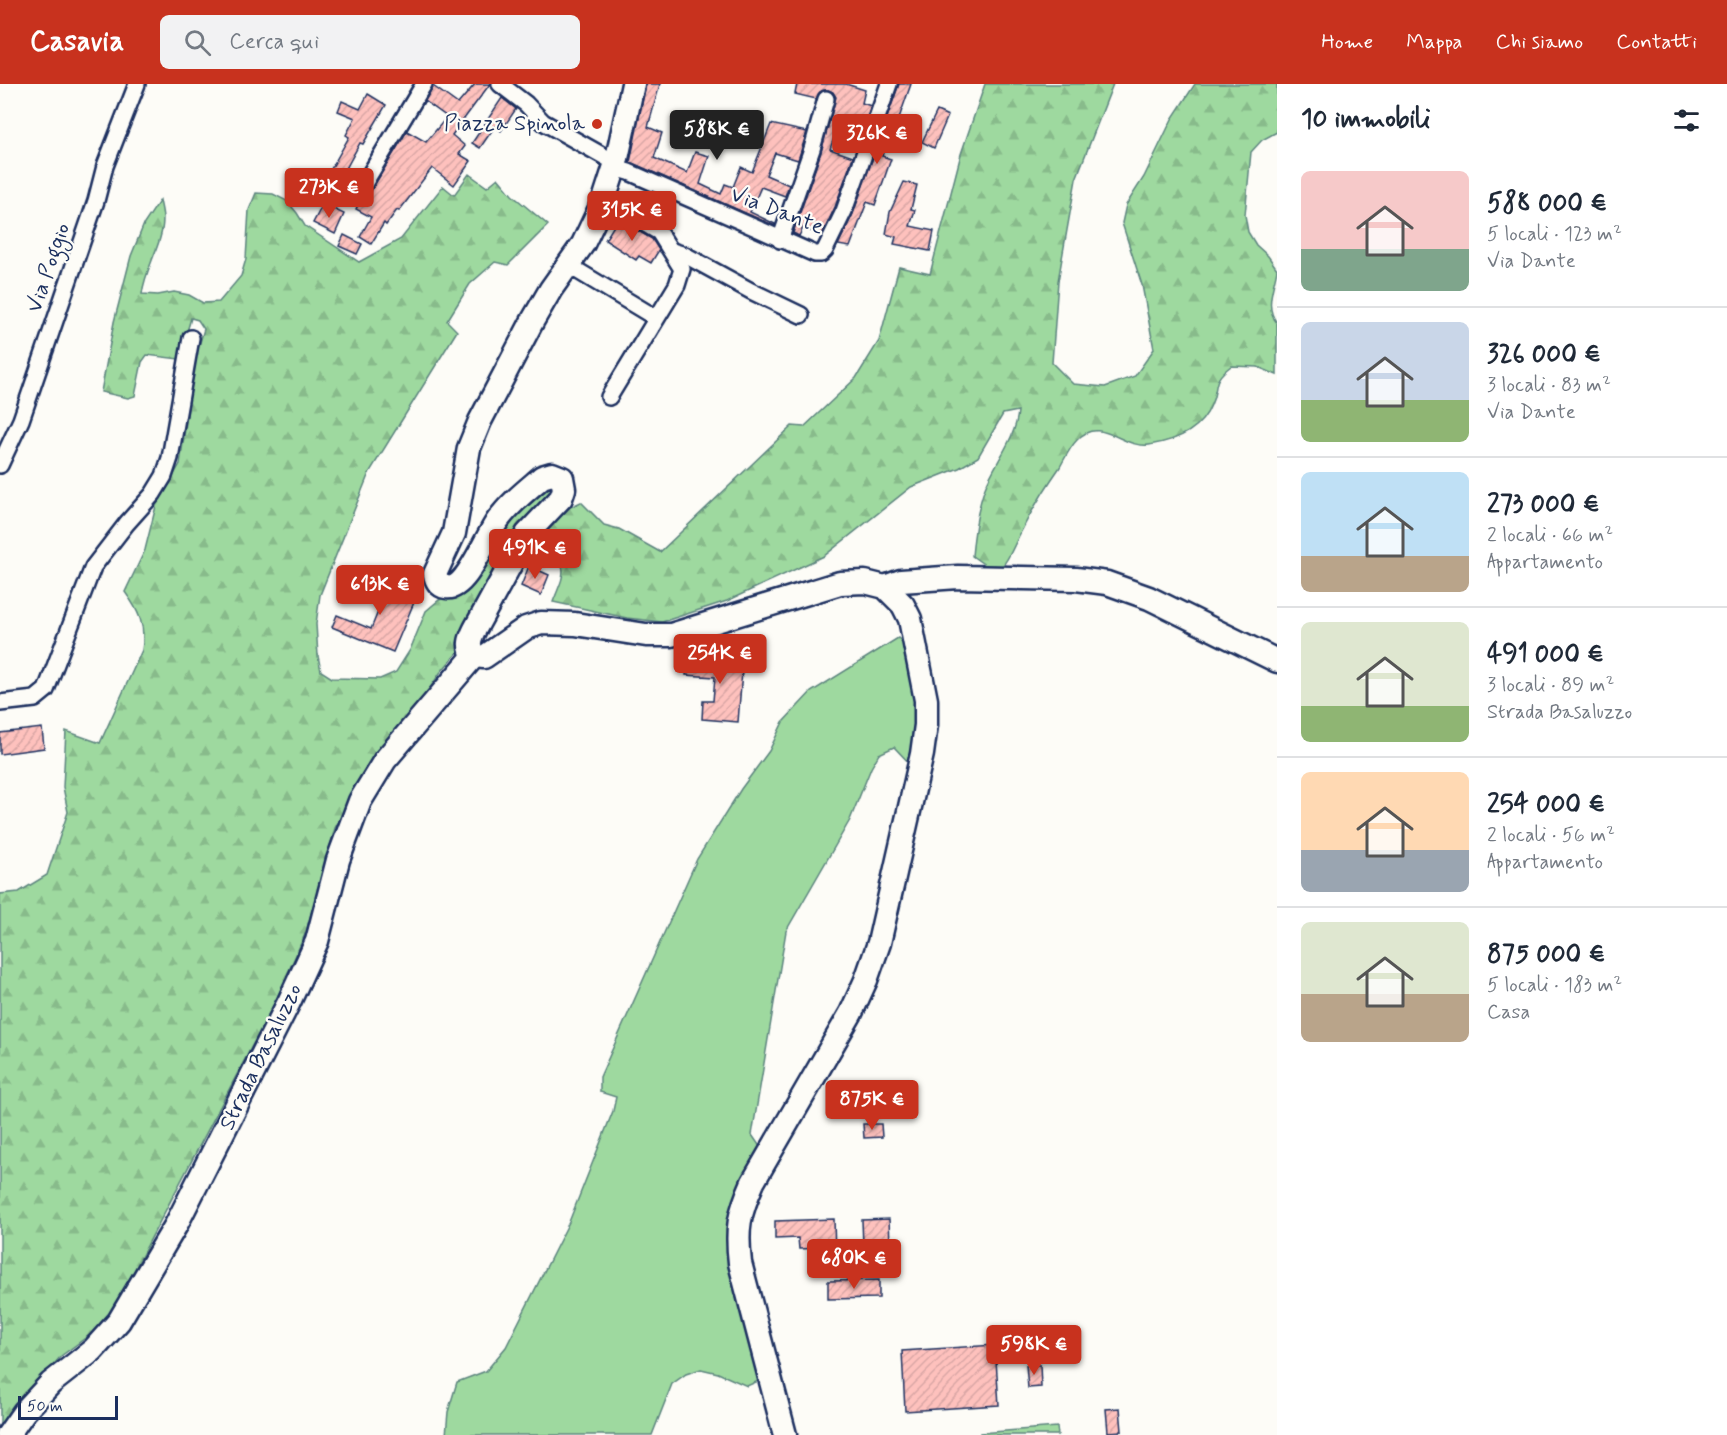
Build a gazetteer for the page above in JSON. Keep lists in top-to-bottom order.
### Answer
{
  "streets": {
    "main road": ["Strada Basaluzzo"],
    "street": ["Via Dante", "Via Poggio"]
  },
  "places": ["Piazza Spinola"],
  "scale_bar": "50 m",
  "page": {
    "header": "Casavia",
    "search": "Cerca qui",
    "nav": [
      "Home",
      "Mappa",
      "Chi siamo",
      "Contatti"
    ],
    "heading": "10 immobili",
    "price": [
      "588K €",
      "326K €",
      "273K €",
      "315K €",
      "491K €",
      "613K €",
      "254K €",
      "875K €",
      "680K €",
      "598K €"
    ],
    "list": [
      {
        "name": "588 000 €",
        "note": "5 locali · 123 m² · Via Dante"
      },
      {
        "name": "326 000 €",
        "note": "3 locali · 83 m² · Via Dante"
      },
      {
        "name": "273 000 €",
        "note": "2 locali · 66 m² · Appartamento"
      },
      {
        "name": "491 000 €",
        "note": "3 locali · 89 m² · Strada Basaluzzo"
      },
      {
        "name": "254 000 €",
        "note": "2 locali · 56 m² · Appartamento"
      },
      {
        "name": "875 000 €",
        "note": "5 locali · 183 m² · Casa"
      }
    ],
    "scale": "50 m"
  }
}
